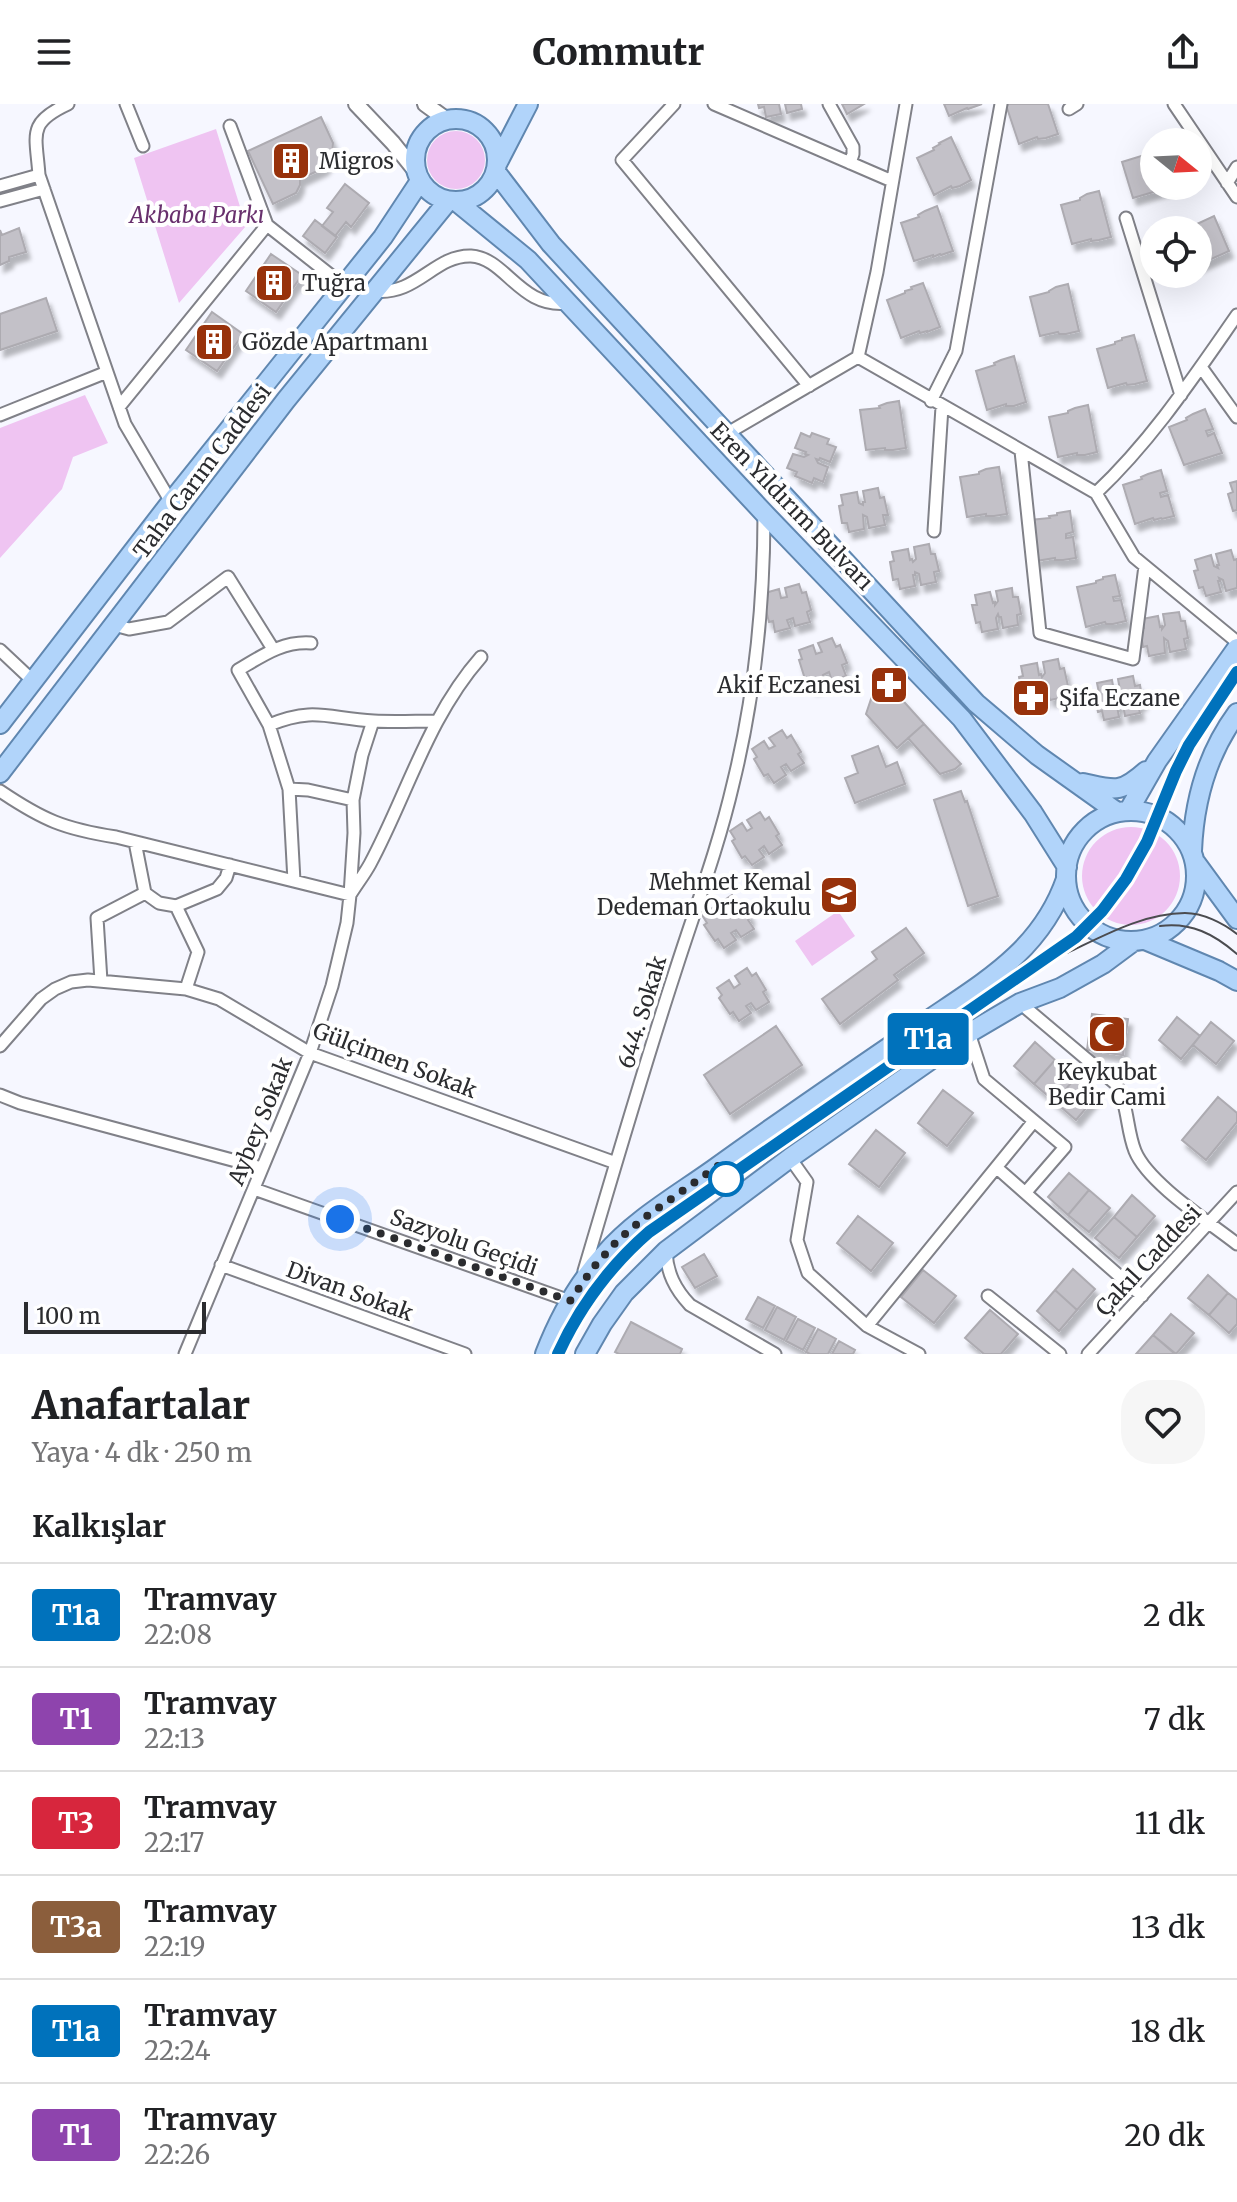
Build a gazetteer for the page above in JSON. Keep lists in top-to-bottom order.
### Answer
{
  "streets": {
    "main road": ["Taha Carım Caddesi", "Eren Yıldırım Bulvarı"],
    "street": [
      "644. Sokak",
      "Gülçimen Sokak",
      "Aybey Sokak",
      "Sazyolu Geçidi",
      "Çakıl Caddesi",
      "Divan Sokak"
    ]
  },
  "crossings": [
    ["Taha Carım Caddesi", "Eren Yıldırım Bulvarı"],
    ["Eren Yıldırım Bulvarı", "644. Sokak"],
    ["644. Sokak", "Gülçimen Sokak"],
    ["Gülçimen Sokak", "Aybey Sokak"],
    ["Aybey Sokak", "Sazyolu Geçidi"],
    ["Aybey Sokak", "Divan Sokak"]
  ],
  "parks": ["Akbaba Parkı"],
  "places": {
    "building": ["Migros", "Tuğra", "Gözde Apartmanı"],
    "pharmacy": ["Akif Eczanesi", "Şifa Eczane"],
    "school or university": ["Mehmet Kemal Dedeman Ortaokulu"],
    "mosque": ["Keykubat Bedir Cami"]
  },
  "lines": ["tram line T1a"],
  "scale_bar": "100 m",
  "north": "right",
  "page": {
    "header": "Commutr",
    "on_map": "T1a",
    "scale": "100 m",
    "heading": [
      ["Anafartalar", "Yaya · 4 dk · 250 m"],
      "Kalkışlar"
    ],
    "list": [
      {
        "mark": "T1a",
        "name": "Tramvay",
        "note": "22:08",
        "value": "2 dk"
      },
      {
        "mark": "T1",
        "name": "Tramvay",
        "note": "22:13",
        "value": "7 dk"
      },
      {
        "mark": "T3",
        "name": "Tramvay",
        "note": "22:17",
        "value": "11 dk"
      },
      {
        "mark": "T3a",
        "name": "Tramvay",
        "note": "22:19",
        "value": "13 dk"
      },
      {
        "mark": "T1a",
        "name": "Tramvay",
        "note": "22:24",
        "value": "18 dk"
      },
      {
        "mark": "T1",
        "name": "Tramvay",
        "note": "22:26",
        "value": "20 dk"
      }
    ]
  }
}
